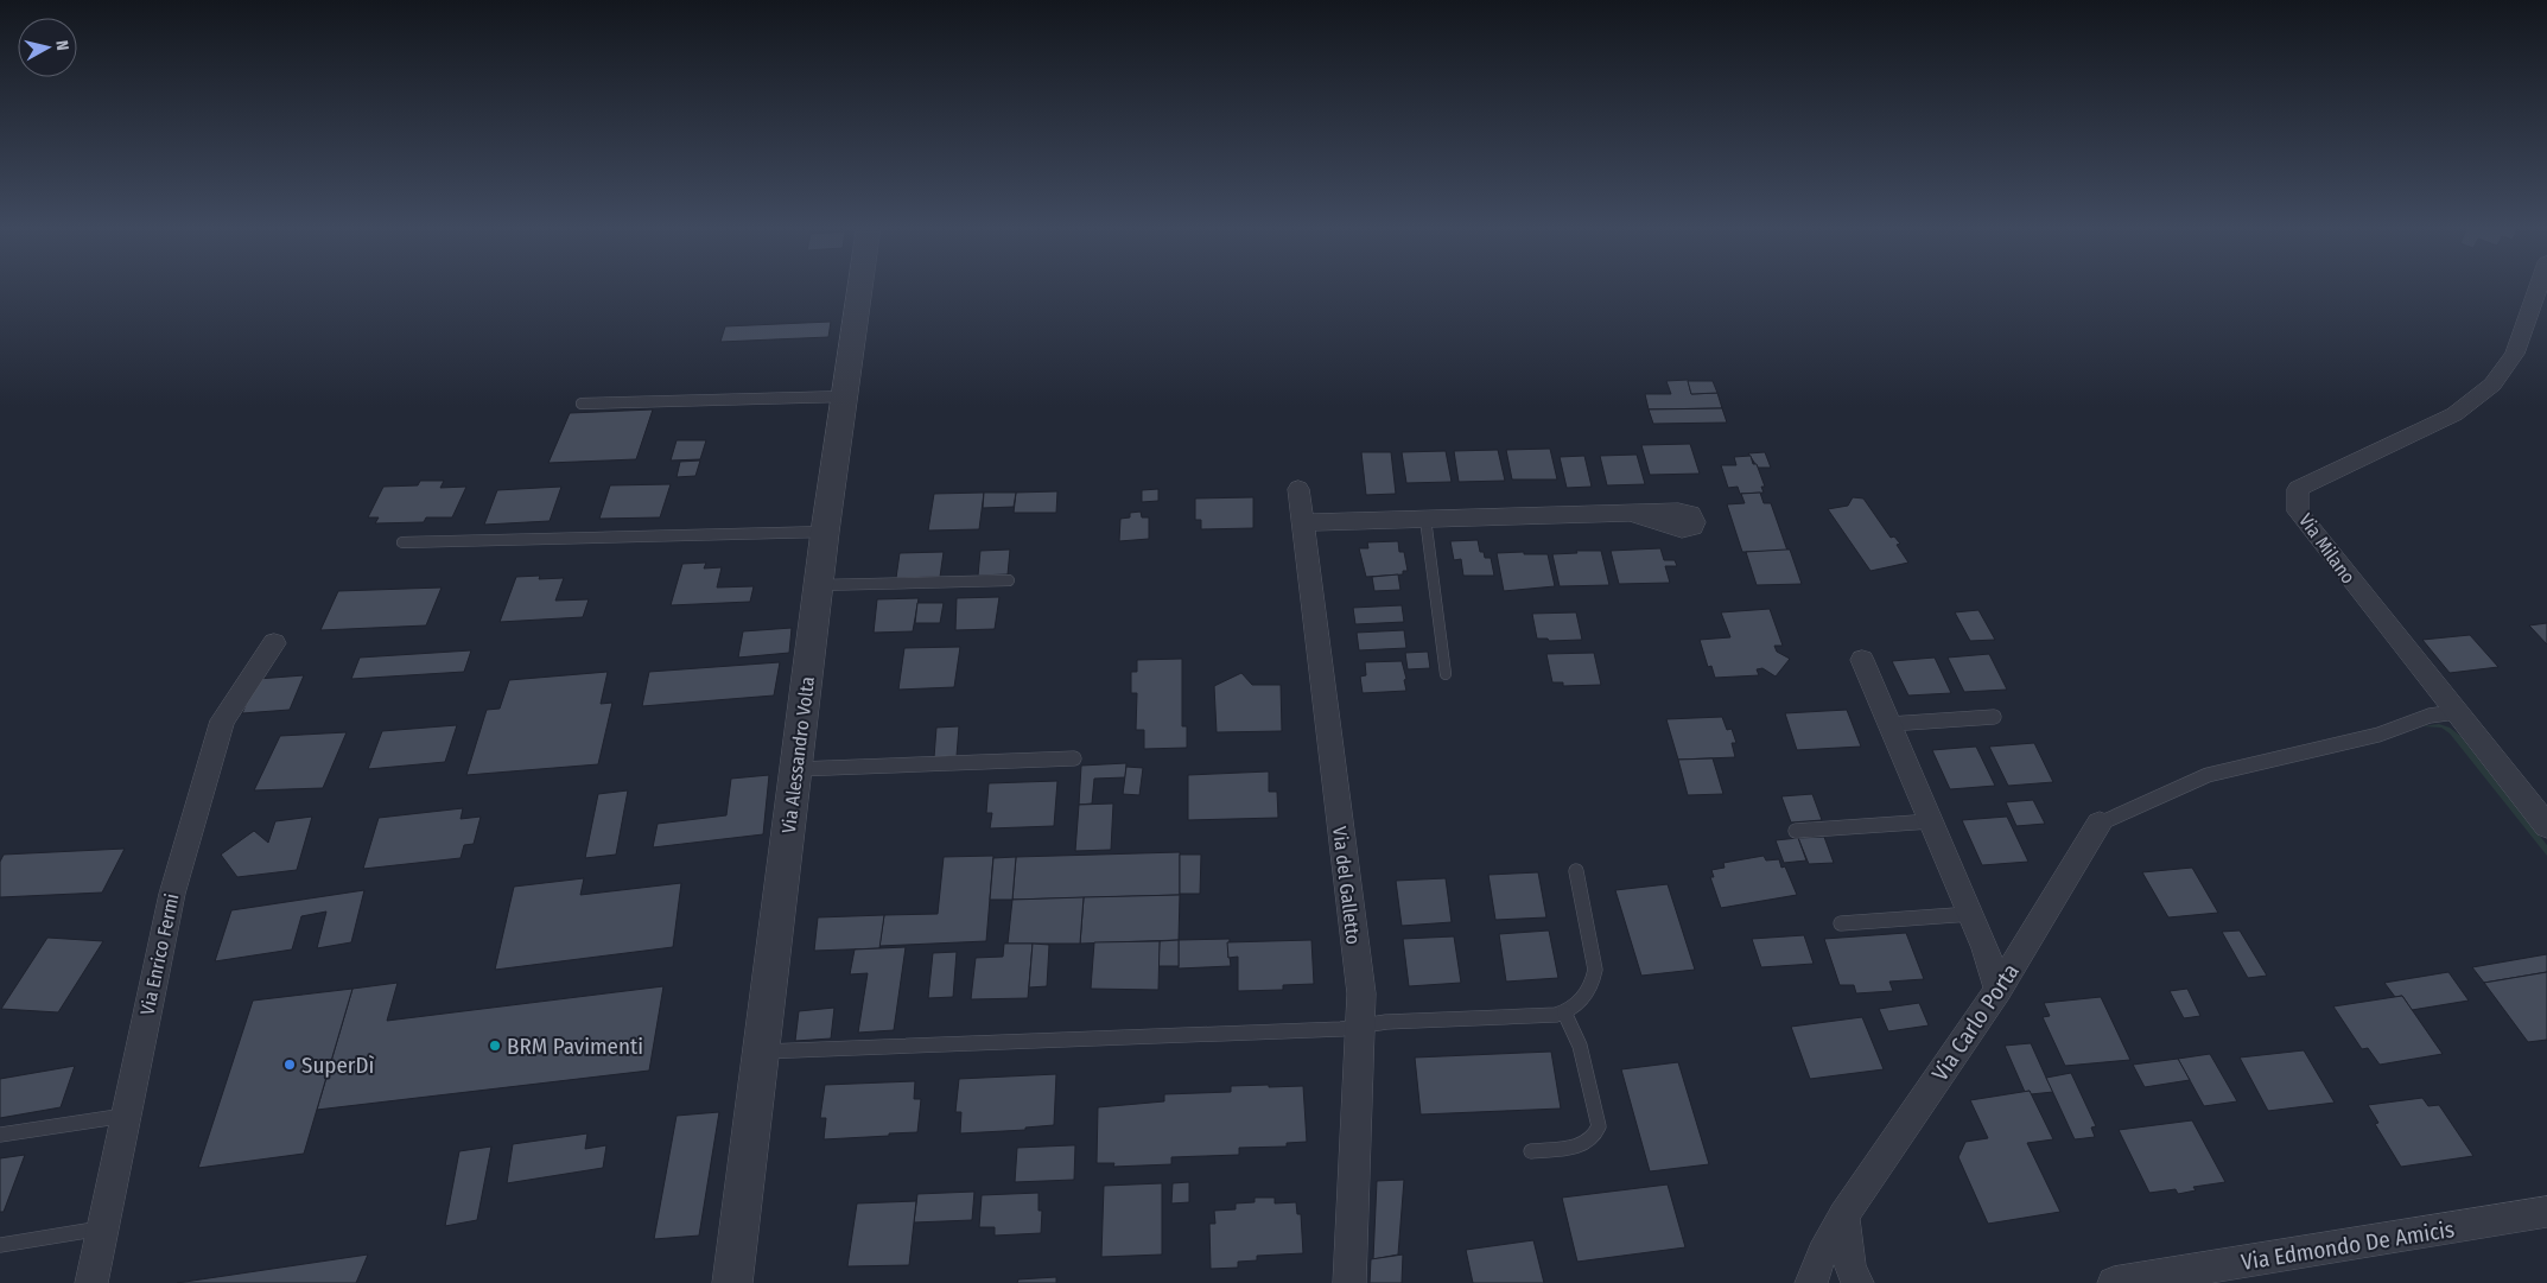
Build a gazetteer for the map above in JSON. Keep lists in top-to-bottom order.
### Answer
{
  "streets": {
    "street": [
      "Via Milano",
      "Via Alessandro Volta",
      "Via del Galletto",
      "Via Enrico Fermi",
      "Via Carlo Porta",
      "Via Edmondo De Amicis"
    ]
  },
  "places": ["BRM Pavimenti", "SuperDì"],
  "north": "right"
}
